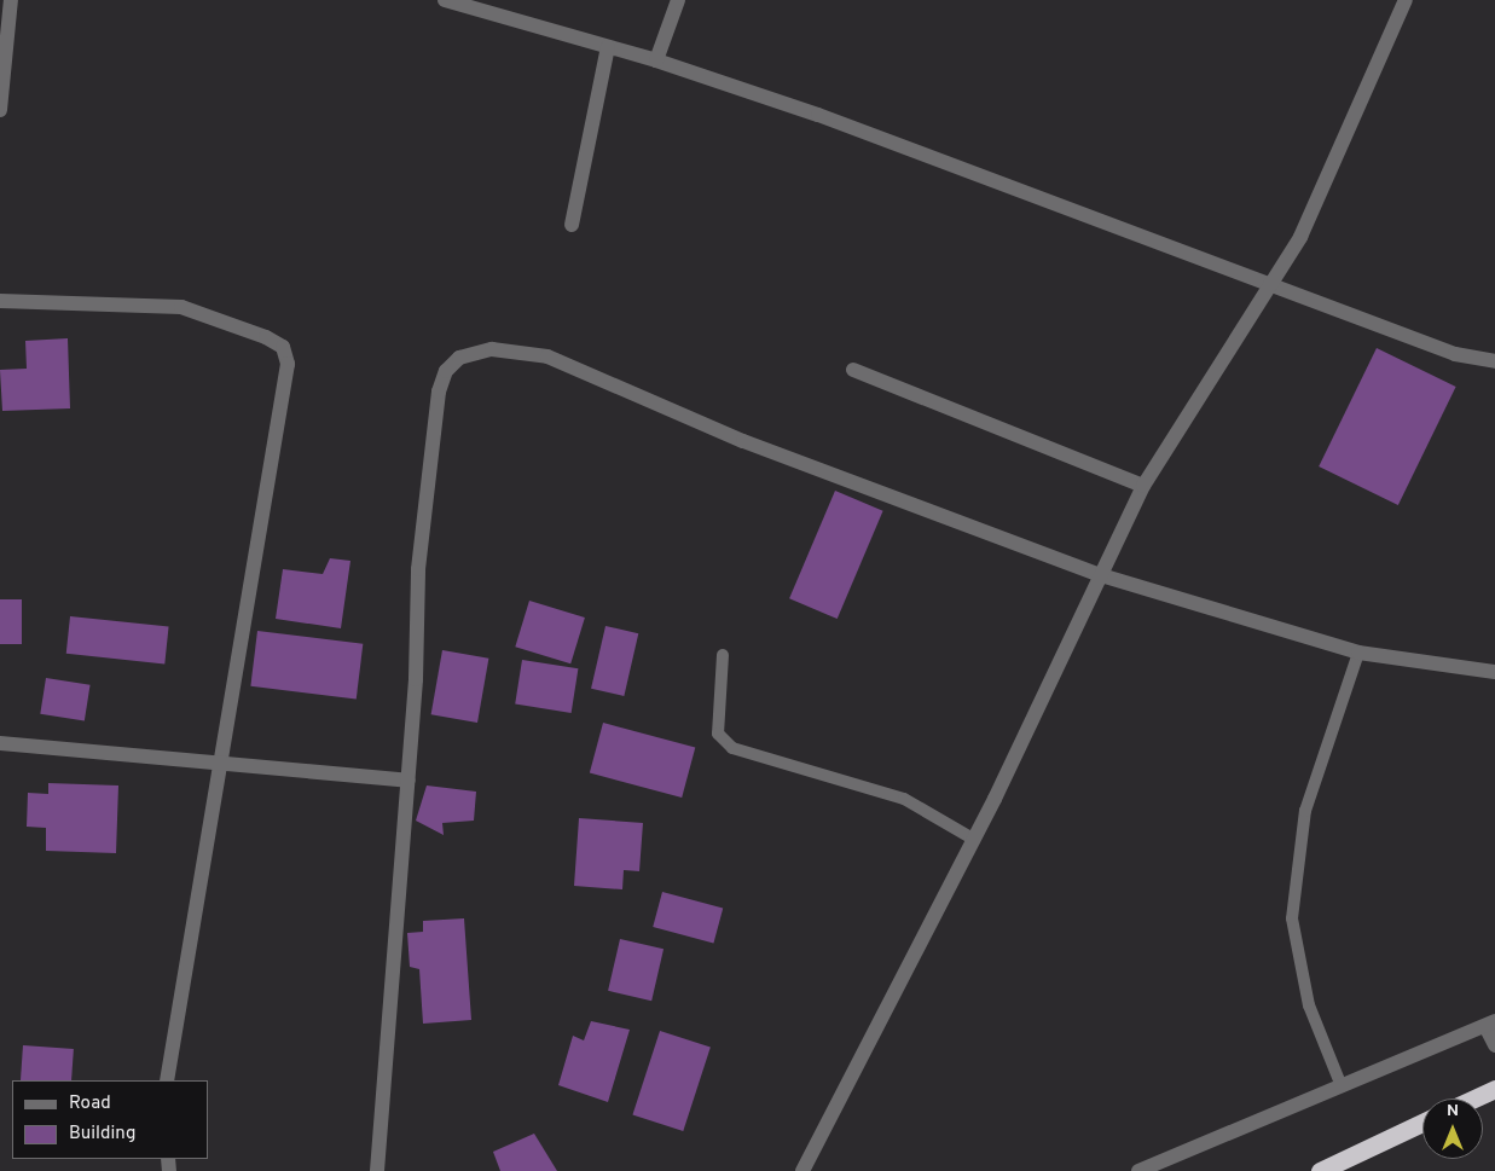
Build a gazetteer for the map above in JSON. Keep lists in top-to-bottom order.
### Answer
{
  "legend": ["Road", "Building"],
  "north": "top"
}
